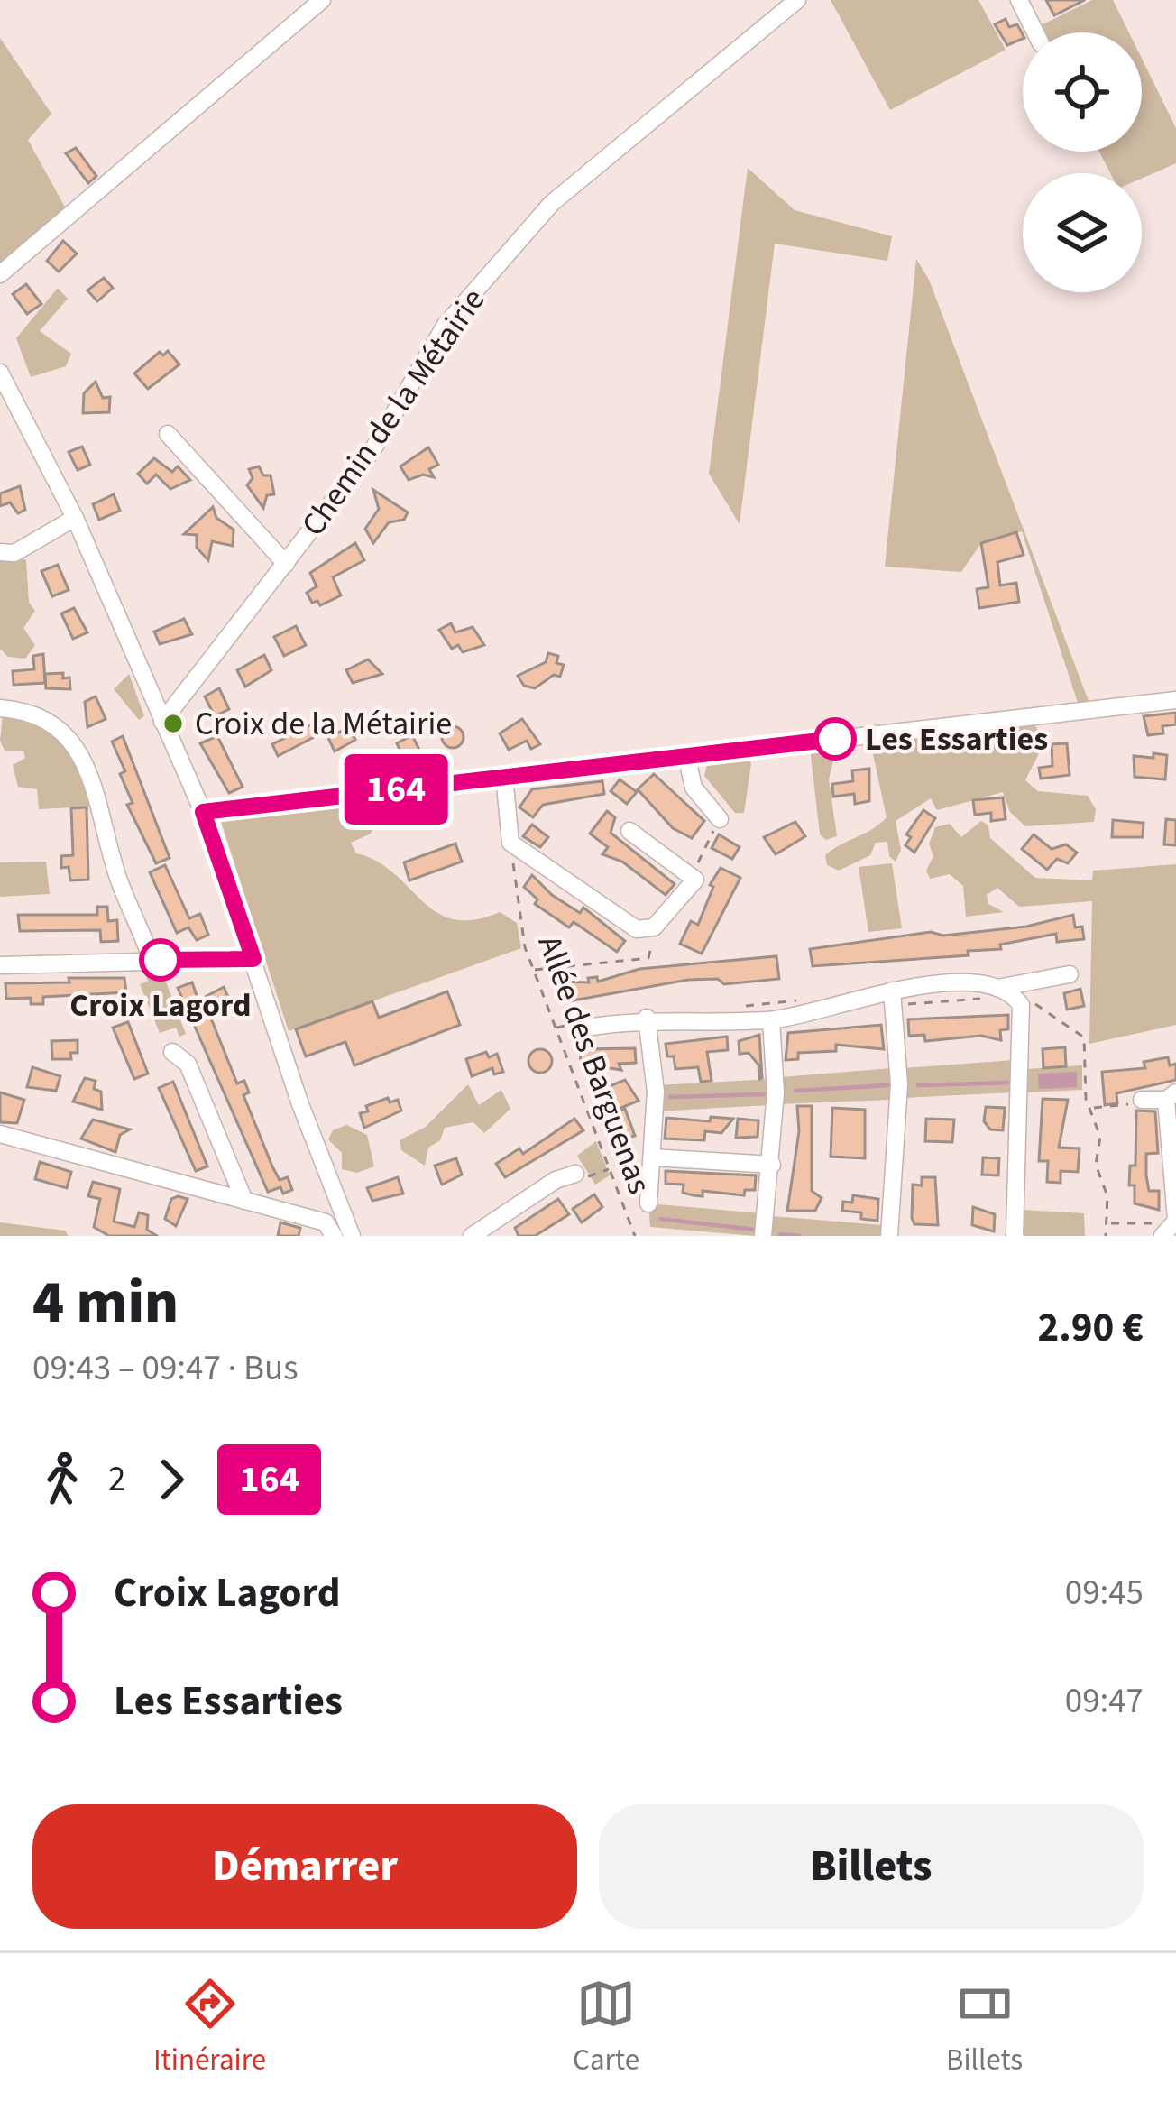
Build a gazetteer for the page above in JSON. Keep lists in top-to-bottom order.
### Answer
{
  "streets": {
    "street": ["Chemin de la Métairie"],
    "path": ["Allée des Barguenas"]
  },
  "places": ["Croix de la Métairie", "Les Essarties", "Croix Lagord"],
  "lines": ["bus line 164"],
  "page": {
    "on_map": "164",
    "heading": ["4 min", "09:43 – 09:47 · Bus", "2.90 €"],
    "legs": ["2", "164"],
    "list": [
      {
        "name": "Croix Lagord",
        "value": "09:45"
      },
      {
        "name": "Les Essarties",
        "value": "09:47"
      }
    ],
    "buttons": ["Démarrer", "Billets"],
    "tabs": ["Itinéraire", "Carte", "Billets"]
  }
}
